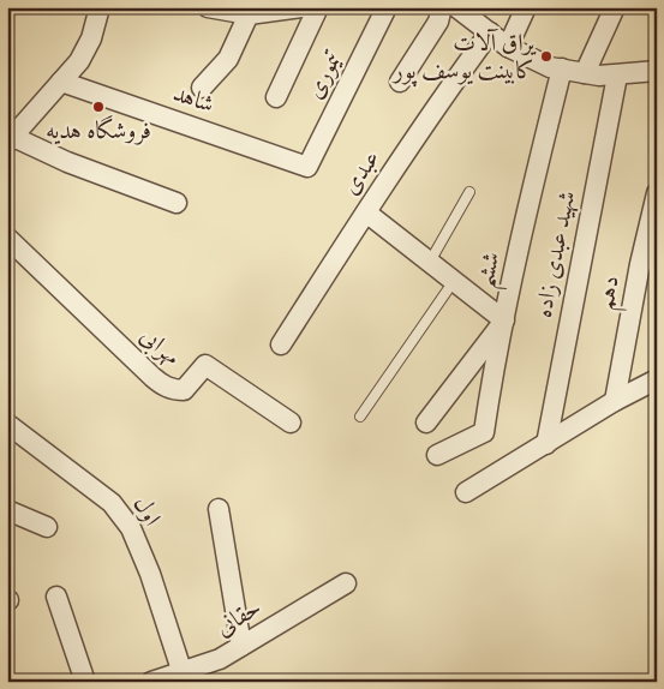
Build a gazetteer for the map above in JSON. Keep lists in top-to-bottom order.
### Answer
{
  "streets": {
    "street": [
      "تیموری",
      "شاهد",
      "عبدی",
      "شهید عبدی زاده",
      "ششم",
      "دهم",
      "مهرابی",
      "اول",
      "حقانی"
    ]
  },
  "crossings": [
    ["تیموری", "شاهد"],
    ["اول", "حقانی"]
  ],
  "places": ["یراق آلات کابینت یوسف پور", "فروشگاه هدیه"]
}
